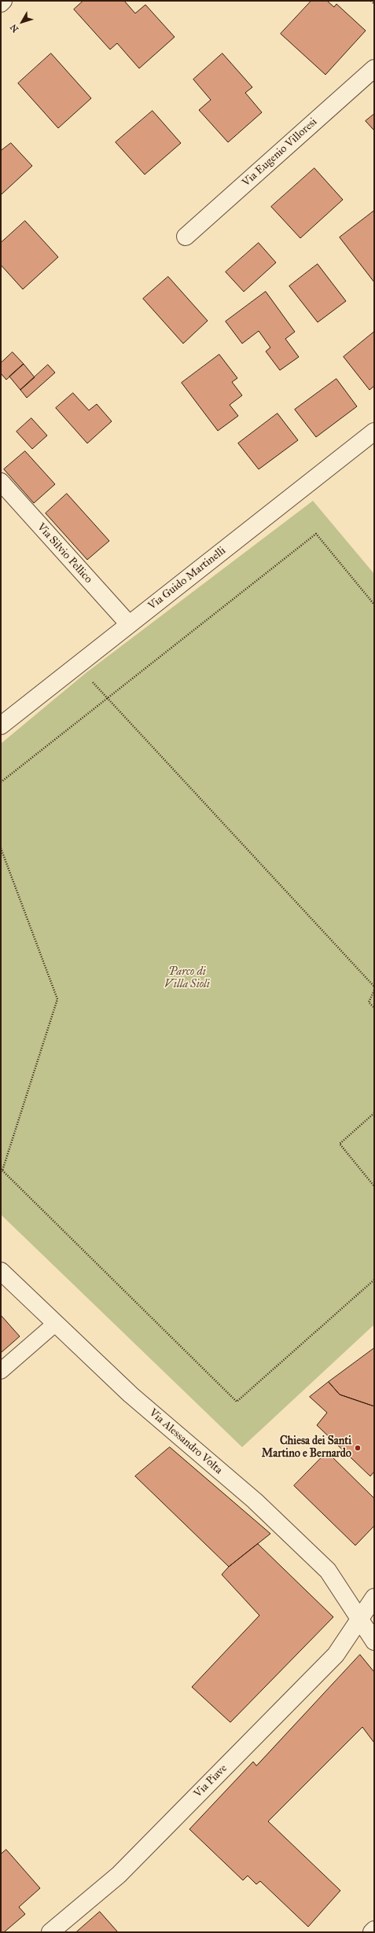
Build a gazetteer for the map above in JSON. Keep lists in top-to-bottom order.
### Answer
{
  "streets": {
    "street": [
      "Via Eugenio Villoresi",
      "Via Silvio Pellico",
      "Via Guido Martinelli",
      "Via Alessandro Volta",
      "Via Piave"
    ]
  },
  "crossings": [
    ["Via Silvio Pellico", "Via Guido Martinelli"],
    ["Via Alessandro Volta", "Via Piave"]
  ],
  "parks": ["Parco di Villa Sioli"],
  "places": ["Chiesa dei Santi Martino e Bernardo"],
  "north": "bottom left"
}
